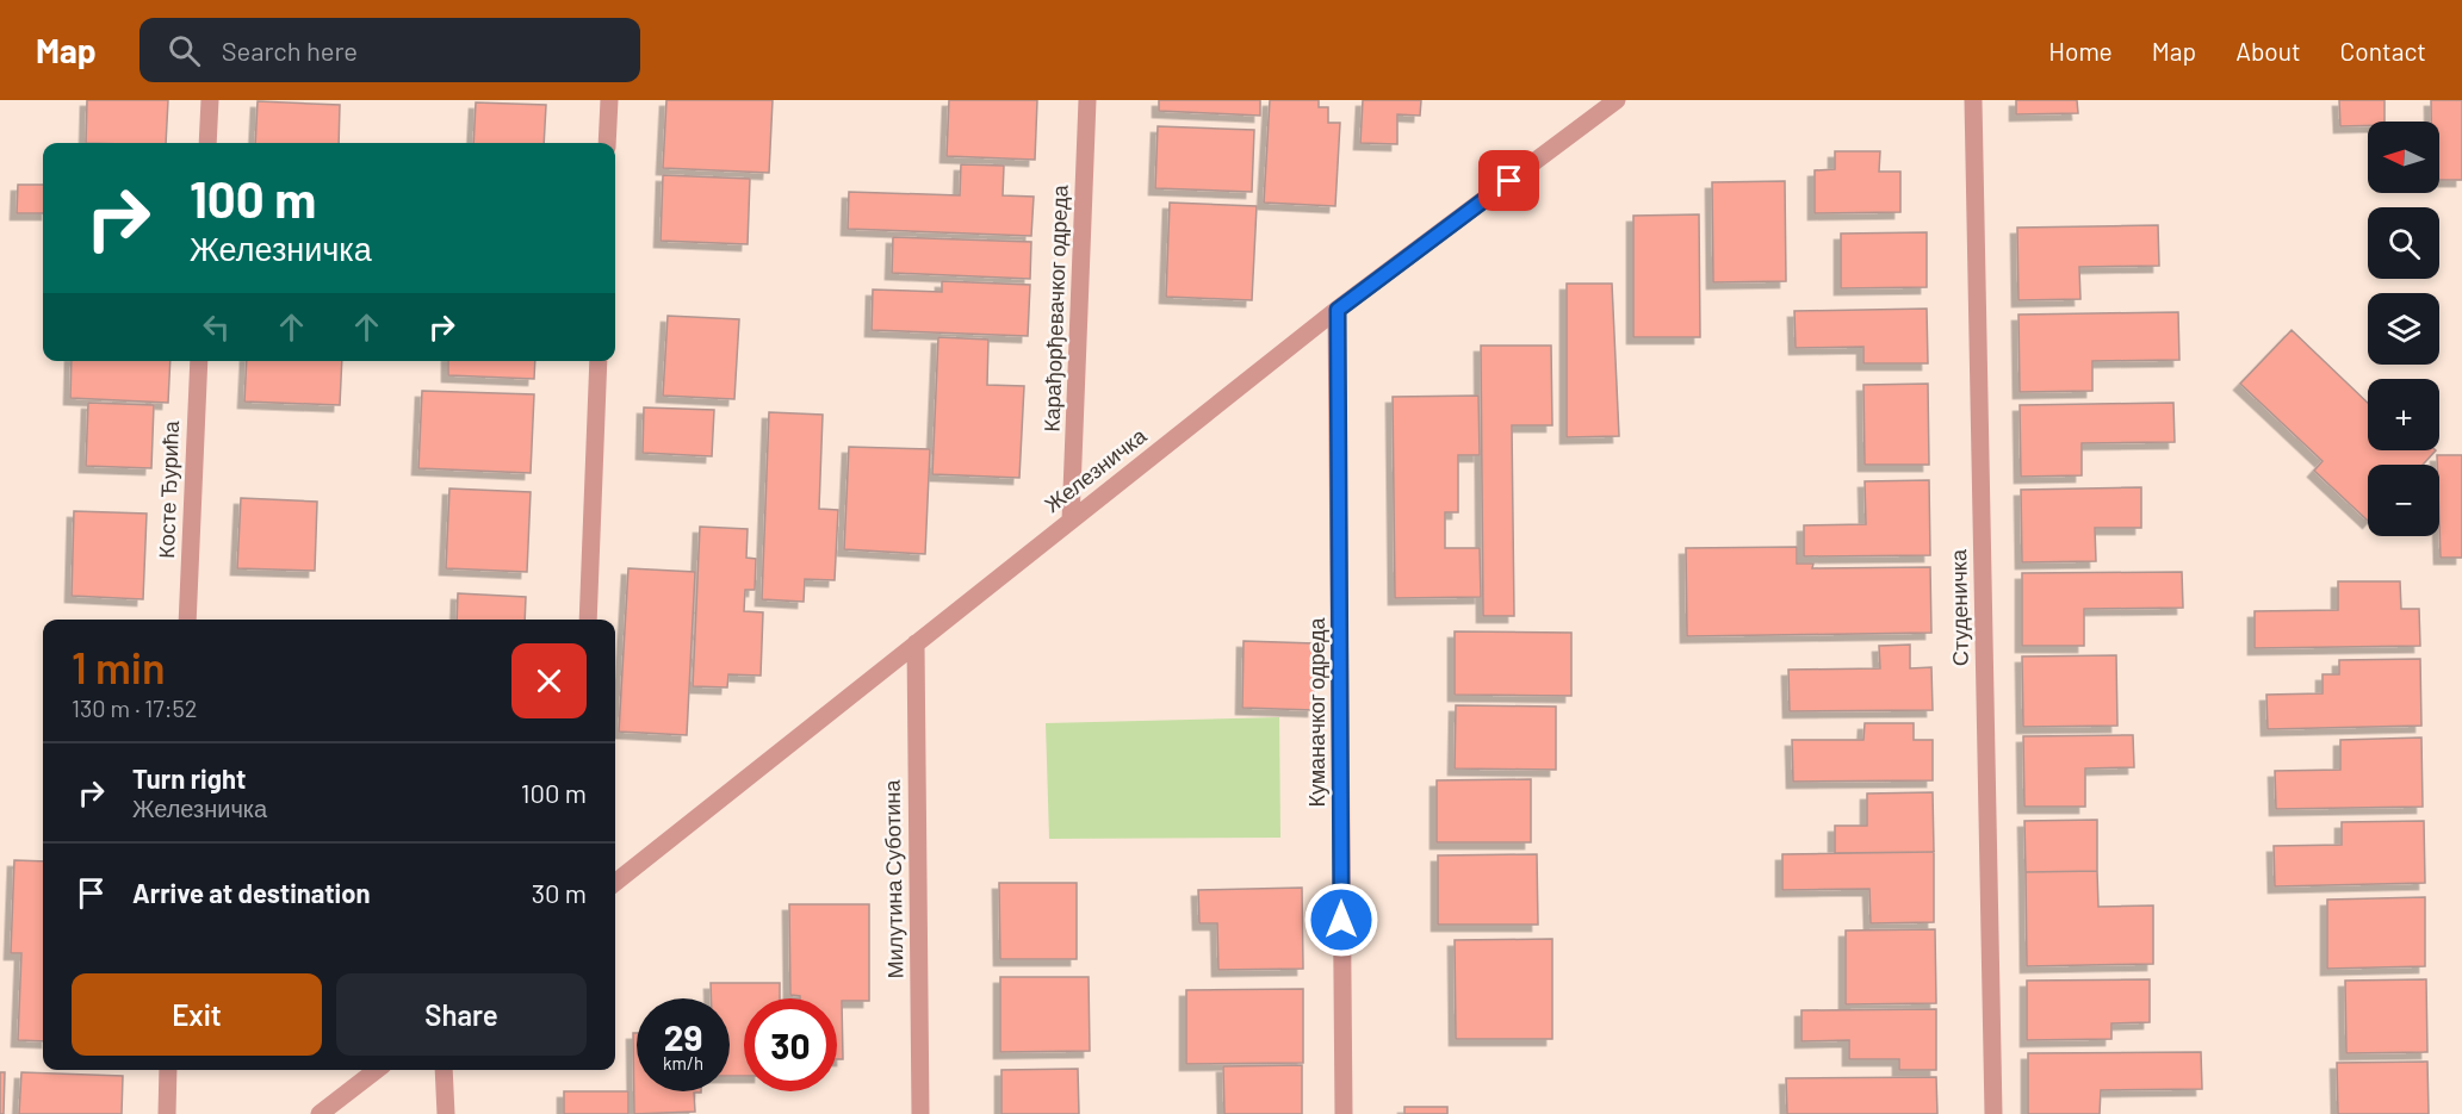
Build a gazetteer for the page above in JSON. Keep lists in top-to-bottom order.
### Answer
{
  "streets": {
    "street": [
      "Карађорђевачког одреда",
      "Железничка",
      "Косте Ђурића",
      "Студеничка",
      "Куманачког одреда",
      "Милутина Суботина"
    ]
  },
  "crossings": [
    ["Карађорђевачког одреда", "Железничка"],
    ["Железничка", "Куманачког одреда"],
    ["Железничка", "Милутина Суботина"]
  ],
  "north": "left",
  "page": {
    "header": "Map",
    "search": "Search here",
    "nav": [
      "Home",
      "Map",
      "About",
      "Contact"
    ],
    "map_buttons": ["+", "−"],
    "turn": ["100 m", "Железничка"],
    "heading": ["1 min", "130 m · 17:52"],
    "list": [
      {
        "name": "Turn right",
        "note": "Железничка",
        "value": "100 m"
      },
      {
        "name": "Arrive at destination",
        "value": "30 m"
      }
    ],
    "buttons": ["Exit", "Share"],
    "speed": "29 km/h",
    "limit": "30"
  }
}
